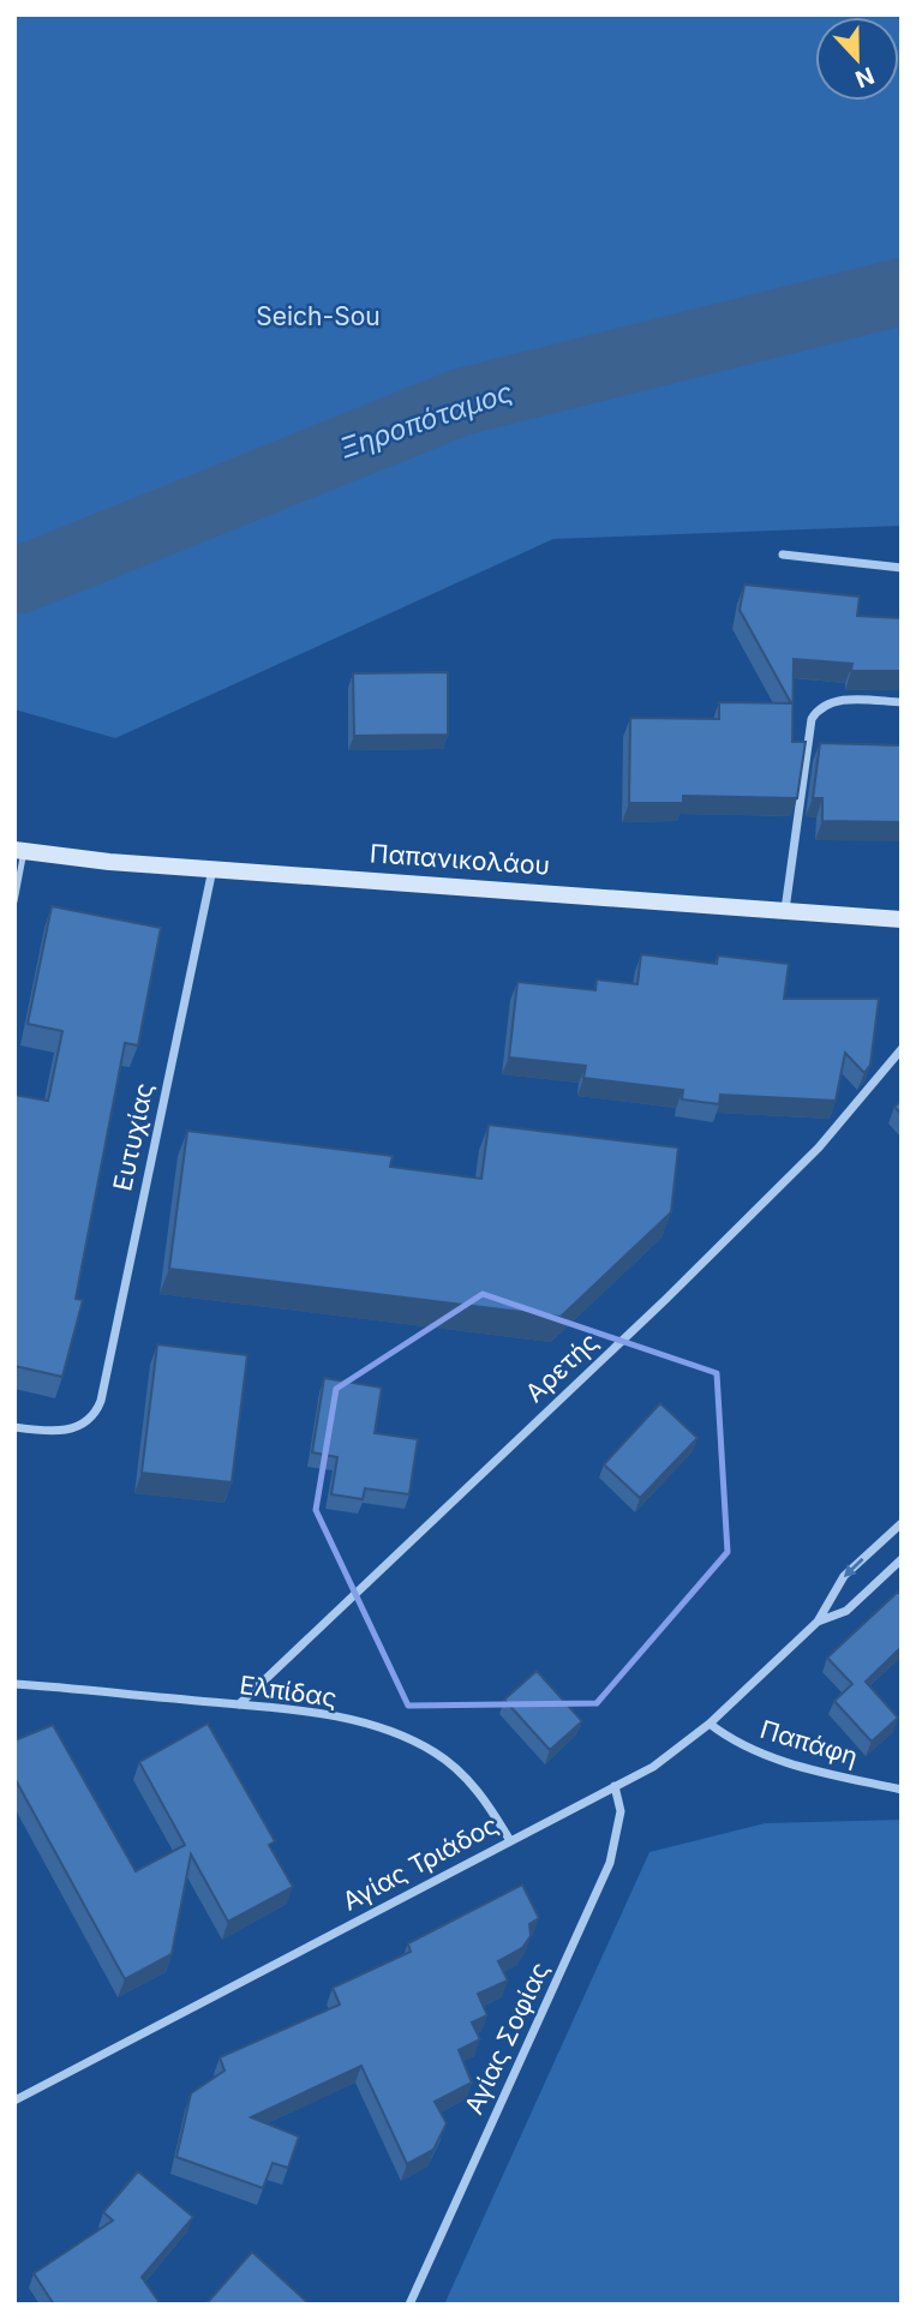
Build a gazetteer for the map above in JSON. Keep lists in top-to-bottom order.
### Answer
{
  "streets": {
    "main road": ["Παπανικολάου"],
    "street": [
      "Ευτυχίας",
      "Αρετής",
      "Ελπίδας",
      "Παπάφη",
      "Αγίας Τριάδος",
      "Αγίας Σοφίας"
    ]
  },
  "crossings": [
    ["Παπανικολάου", "Ευτυχίας"],
    ["Αρετής", "Ελπίδας"],
    ["Ελπίδας", "Αγίας Τριάδος"],
    ["Παπάφη", "Αγίας Τριάδος"],
    ["Αγίας Τριάδος", "Αγίας Σοφίας"]
  ],
  "water": ["Ξηροπόταμος"],
  "parks": ["Seich-Sou"],
  "north": "bottom"
}
